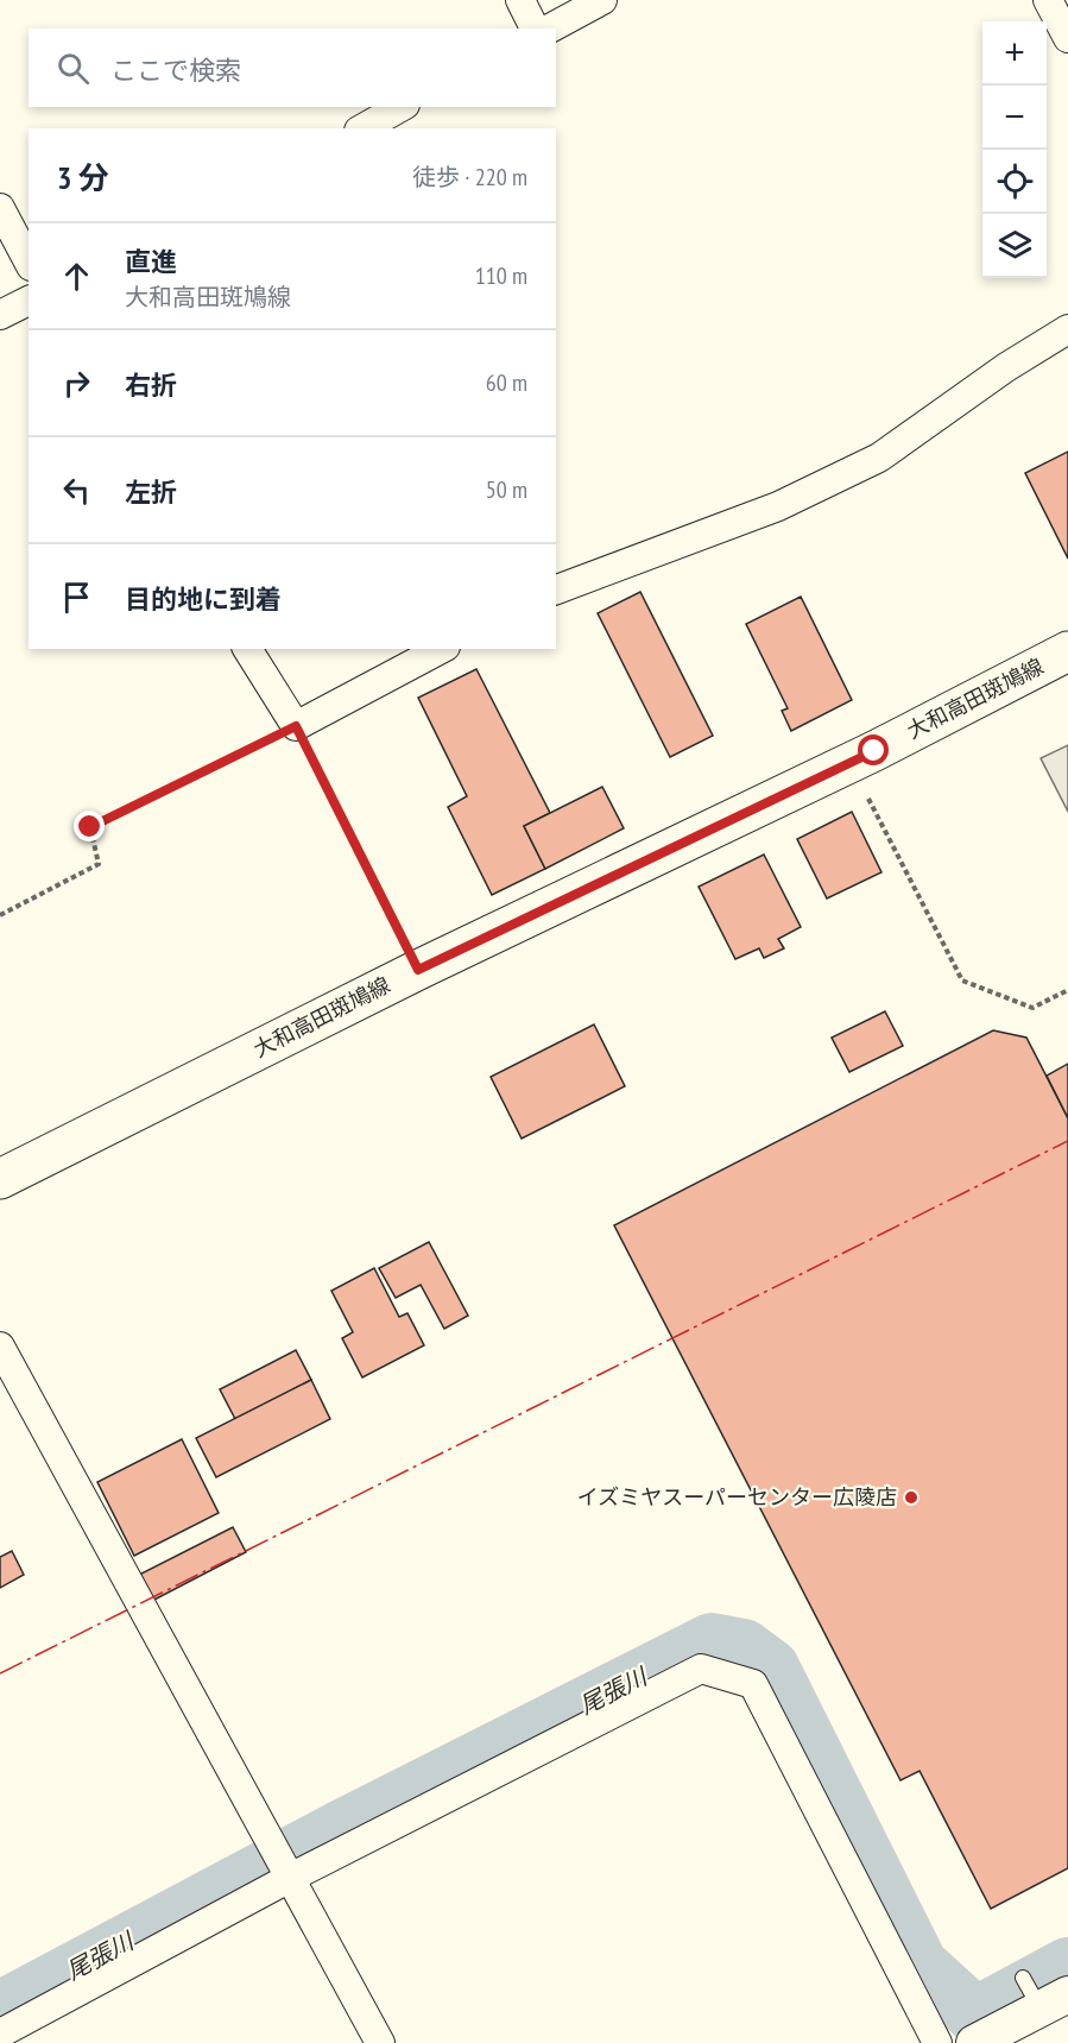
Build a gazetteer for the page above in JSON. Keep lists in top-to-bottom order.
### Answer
{
  "streets": {
    "main road": ["大和高田斑鳩線"]
  },
  "water": ["尾張川"],
  "places": ["イズミヤスーパーセンター広陵店"],
  "page": {
    "map_buttons": ["+", "−"],
    "search": "ここで検索",
    "heading": ["3 分", "徒歩 · 220 m"],
    "list": [
      ["直進", "大和高田斑鳩線", "110 m"],
      ["右折", "60 m"],
      ["左折", "50 m"],
      "目的地に到着"
    ]
  }
}
